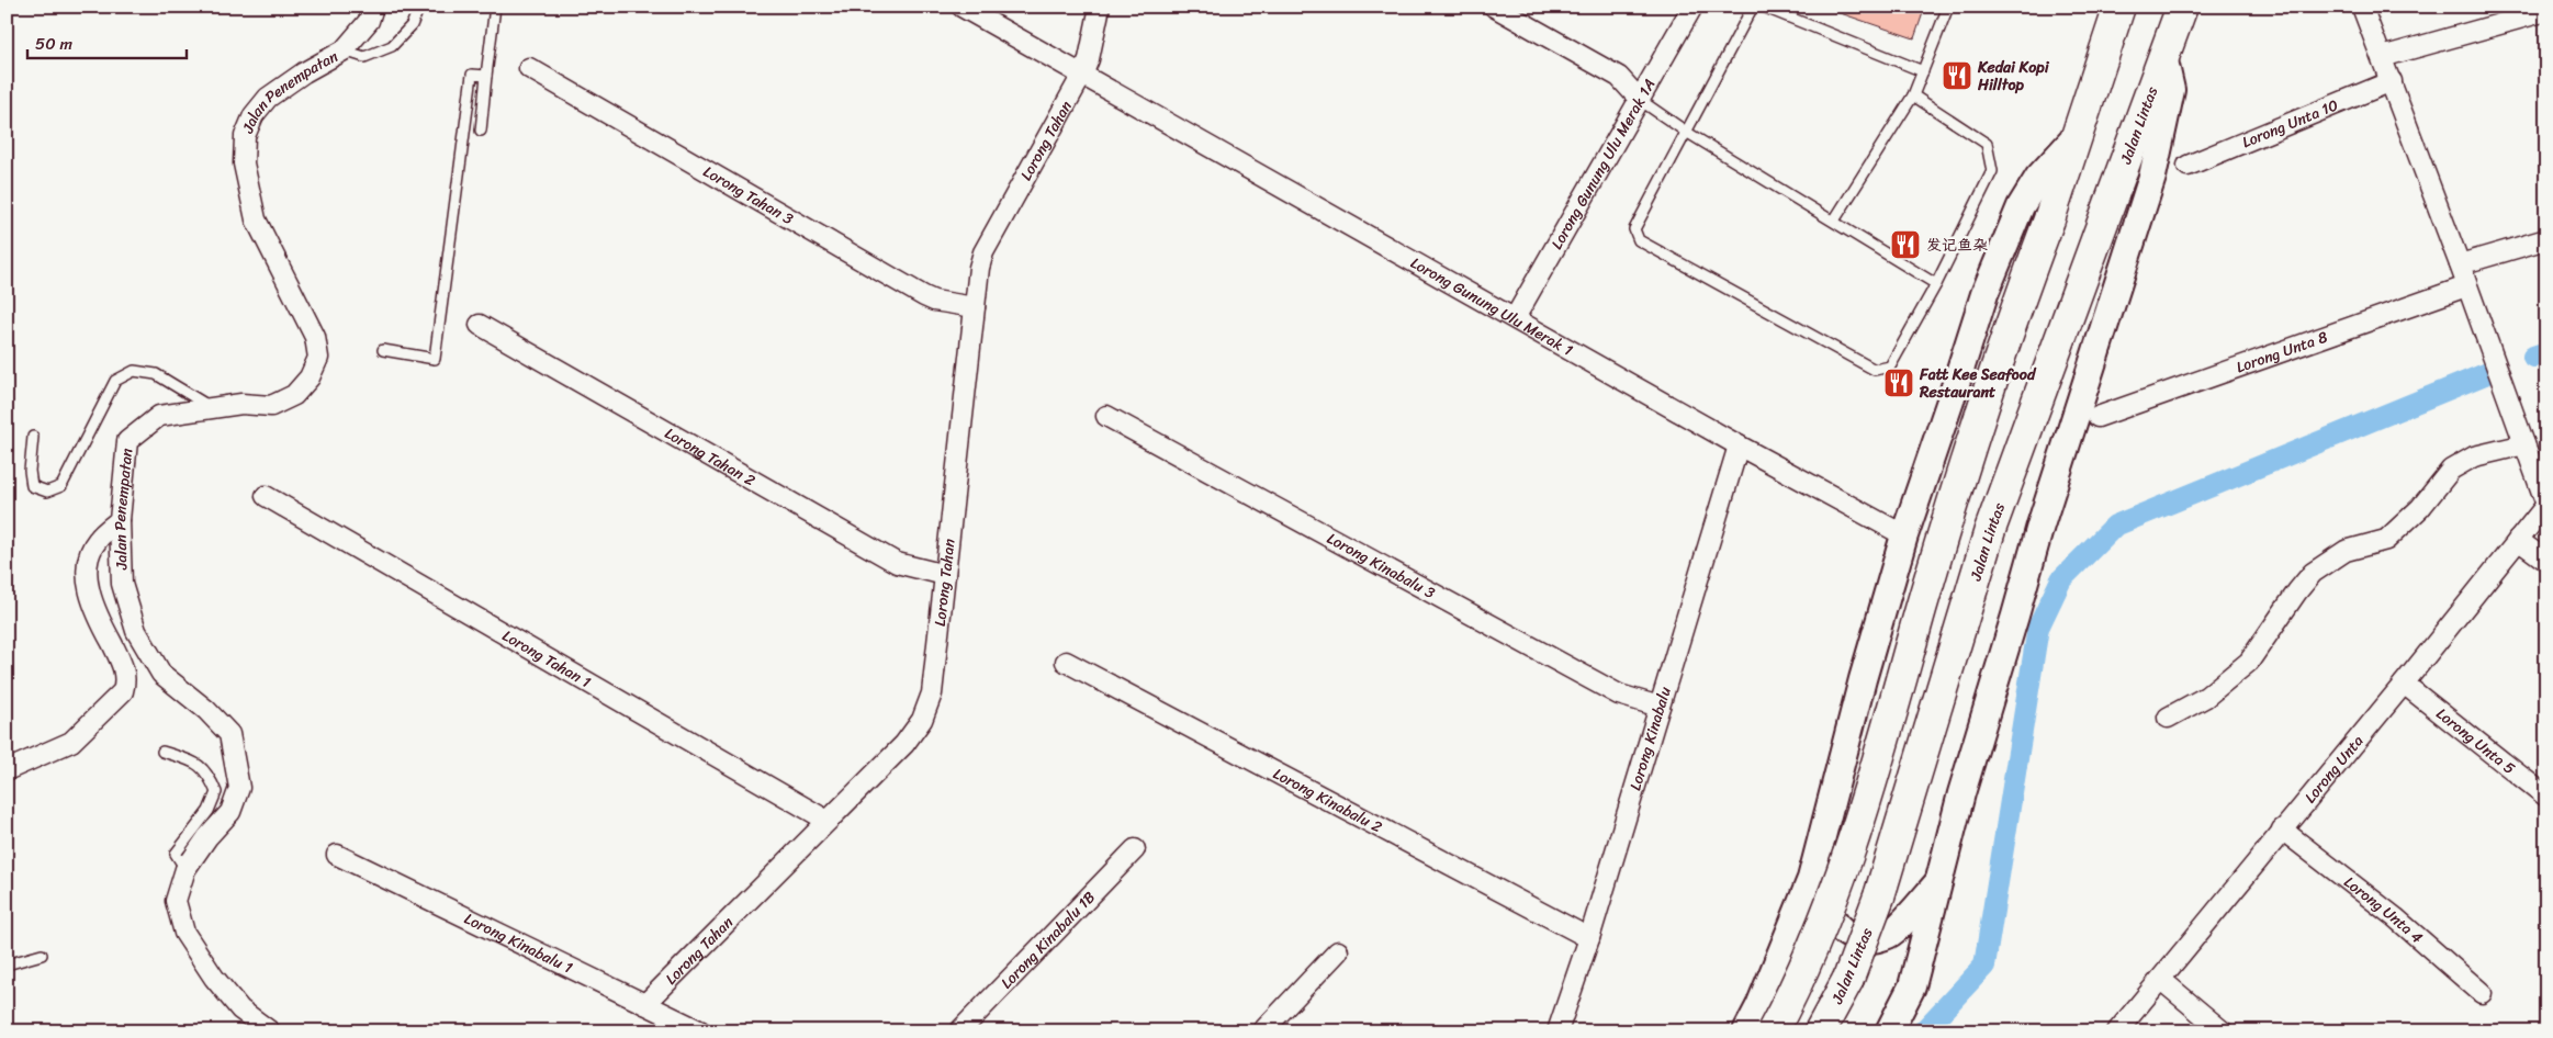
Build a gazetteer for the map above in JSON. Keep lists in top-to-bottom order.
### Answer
{
  "streets": {
    "highway": ["Jalan Lintas"],
    "street": [
      "Jalan Penempatan",
      "Lorong Unta 10",
      "Lorong Tahan",
      "Lorong Gunung Ulu Merak 1A",
      "Lorong Tahan 3",
      "Lorong Gunung Ulu Merak 1",
      "Lorong Unta 8",
      "Lorong Tahan 2",
      "Lorong Kinabalu 3",
      "Lorong Tahan 1",
      "Lorong Kinabalu",
      "Lorong Unta 5",
      "Lorong Unta",
      "Lorong Kinabalu 2",
      "Lorong Unta 4",
      "Lorong Kinabalu 1B",
      "Lorong Kinabalu 1"
    ]
  },
  "crossings": [
    ["Lorong Tahan", "Lorong Tahan 3"],
    ["Lorong Tahan", "Lorong Gunung Ulu Merak 1"],
    ["Lorong Tahan", "Lorong Tahan 2"],
    ["Lorong Tahan", "Lorong Tahan 1"],
    ["Lorong Tahan", "Lorong Kinabalu 1"],
    ["Lorong Gunung Ulu Merak 1A", "Lorong Gunung Ulu Merak 1"],
    ["Lorong Gunung Ulu Merak 1", "Lorong Kinabalu"],
    ["Lorong Kinabalu 3", "Lorong Kinabalu"],
    ["Lorong Kinabalu", "Lorong Kinabalu 2"],
    ["Lorong Unta 5", "Lorong Unta"],
    ["Lorong Unta", "Lorong Unta 4"]
  ],
  "places": {
    "restaurant": ["Kedai Kopi Hilltop", "发记鱼杂", "Fatt Kee Seafood Restaurant"]
  },
  "scale_bar": "50 m"
}
